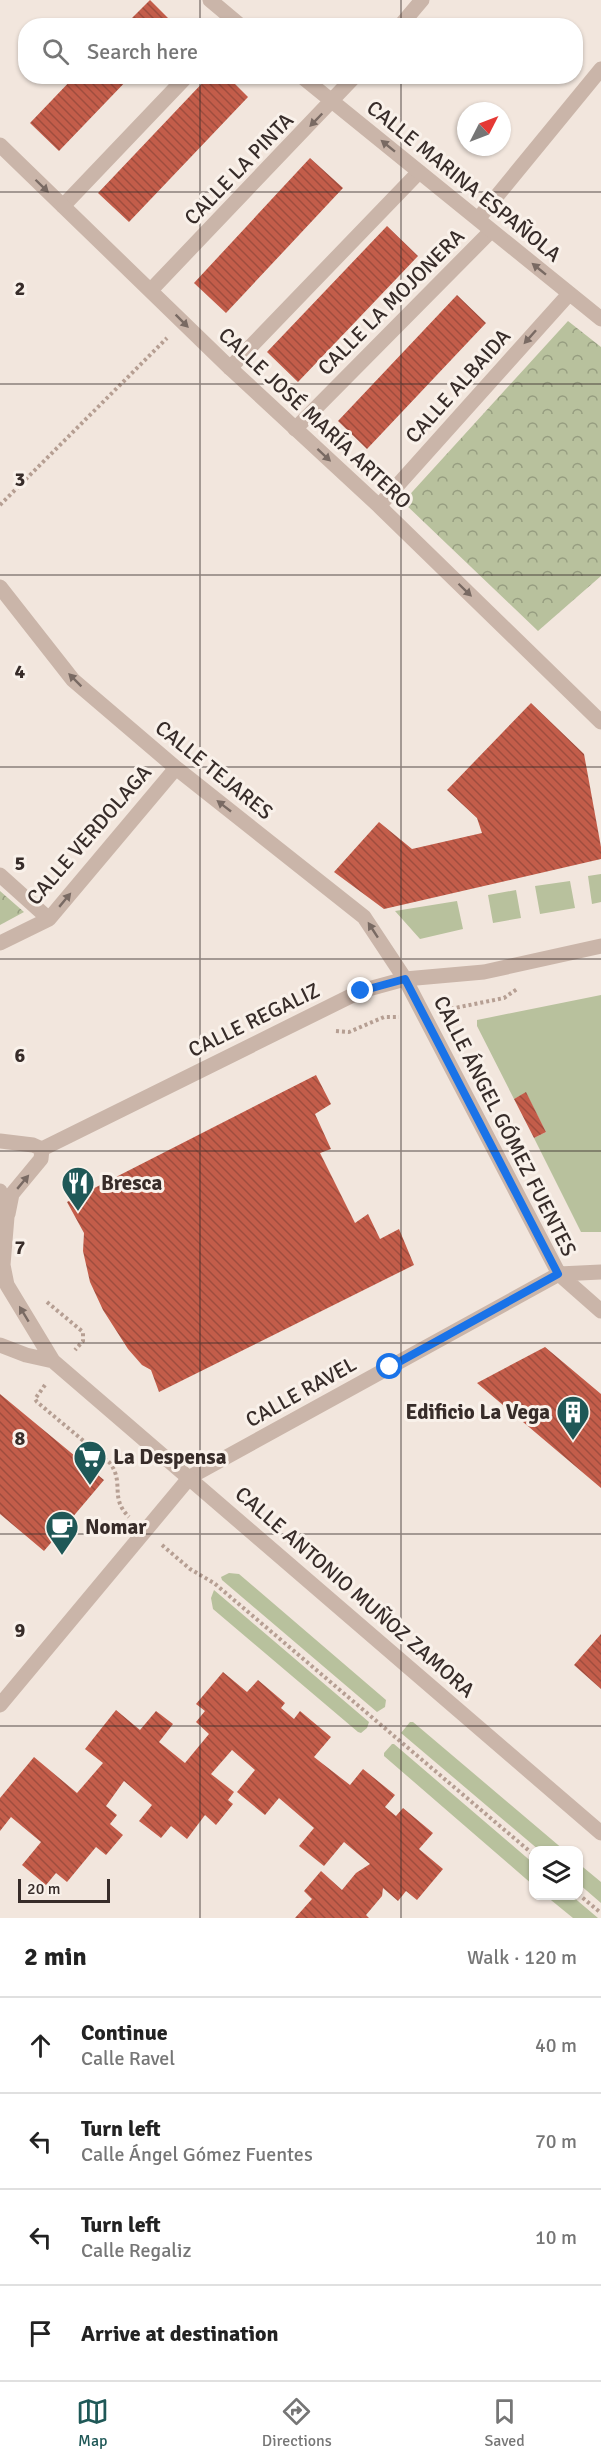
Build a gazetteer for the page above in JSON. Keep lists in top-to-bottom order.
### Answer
{
  "streets": {
    "street": [
      "CALLE LA PINTA",
      "CALLE MARINA ESPAÑOLA",
      "CALLE LA MOJONERA",
      "CALLE ALBAIDA",
      "CALLE JOSÉ MARÍA ARTERO",
      "CALLE TEJARES",
      "CALLE VERDOLAGA",
      "CALLE REGALIZ",
      "CALLE ÁNGEL GÓMEZ FUENTES",
      "CALLE RAVEL",
      "CALLE ANTONIO MUÑOZ ZAMORA"
    ]
  },
  "crossings": [
    ["CALLE LA PINTA", "CALLE MARINA ESPAÑOLA"],
    ["CALLE LA PINTA", "CALLE JOSÉ MARÍA ARTERO"],
    ["CALLE MARINA ESPAÑOLA", "CALLE LA MOJONERA"],
    ["CALLE MARINA ESPAÑOLA", "CALLE ALBAIDA"],
    ["CALLE LA MOJONERA", "CALLE JOSÉ MARÍA ARTERO"],
    ["CALLE ALBAIDA", "CALLE JOSÉ MARÍA ARTERO"],
    ["CALLE TEJARES", "CALLE VERDOLAGA"],
    ["CALLE TEJARES", "CALLE REGALIZ"],
    ["CALLE TEJARES", "CALLE ÁNGEL GÓMEZ FUENTES"],
    ["CALLE REGALIZ", "CALLE ÁNGEL GÓMEZ FUENTES"],
    ["CALLE ÁNGEL GÓMEZ FUENTES", "CALLE RAVEL"],
    ["CALLE RAVEL", "CALLE ANTONIO MUÑOZ ZAMORA"]
  ],
  "one_way": [
    "CALLE MARINA ESPAÑOLA",
    "CALLE ALBAIDA",
    "CALLE JOSÉ MARÍA ARTERO",
    "CALLE TEJARES",
    "CALLE VERDOLAGA"
  ],
  "places": {
    "restaurant": ["Bresca"],
    "building": ["Edificio La Vega"],
    "supermarket": ["La Despensa"],
    "cafe": ["Nomar"]
  },
  "scale_bar": "20 m",
  "north": "top right",
  "page": {
    "search": "Search here",
    "scale": "20 m",
    "heading": ["2 min", "Walk · 120 m"],
    "list": [
      ["Continue", "Calle Ravel", "40 m"],
      ["Turn left", "Calle Ángel Gómez Fuentes", "70 m"],
      ["Turn left", "Calle Regaliz", "10 m"],
      "Arrive at destination"
    ],
    "nav": ["Map", "Directions", "Saved"]
  },
  "grid": {
    "rows": [
      "2",
      "3",
      "4",
      "5",
      "6",
      "7",
      "8",
      "9"
    ]
  }
}
